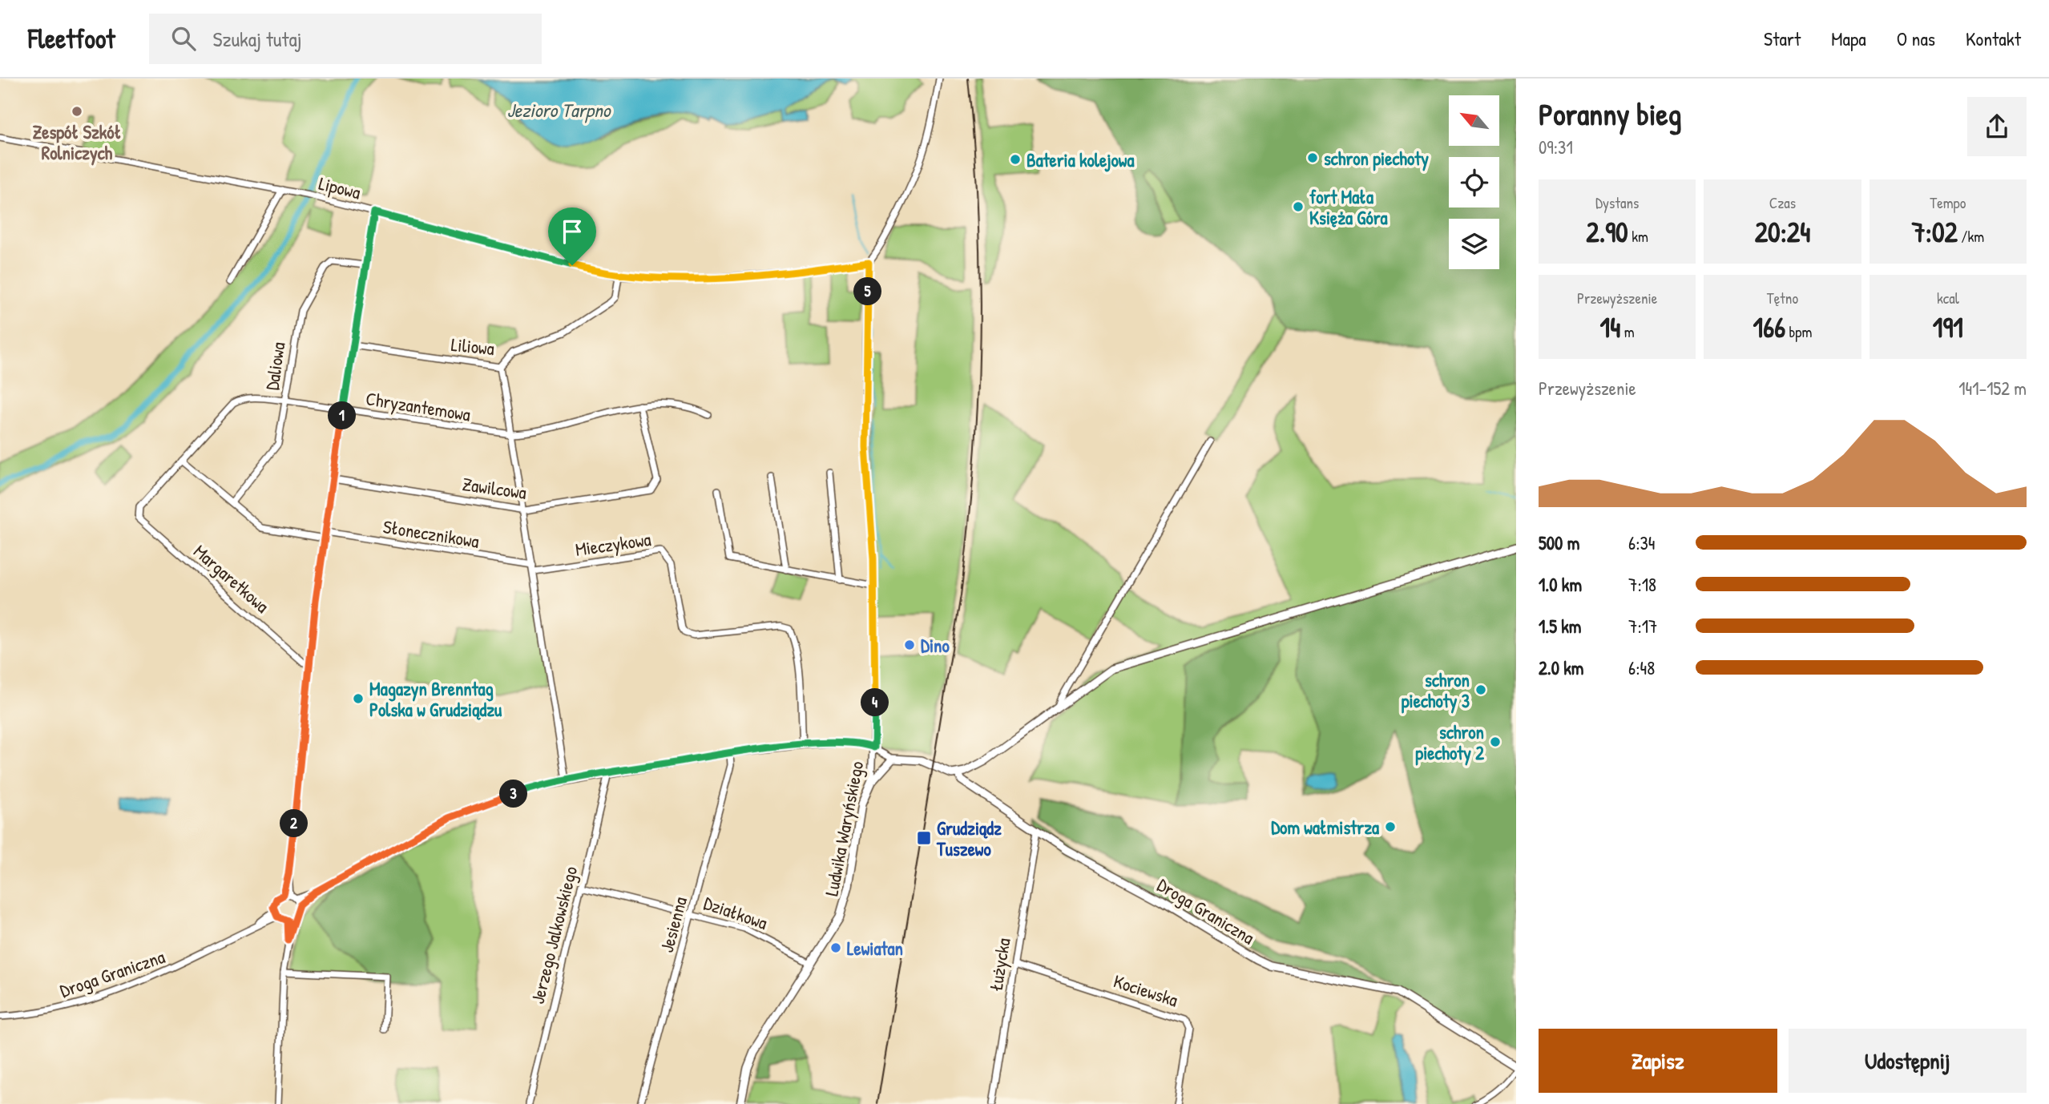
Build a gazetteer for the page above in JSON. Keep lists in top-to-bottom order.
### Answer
{
  "streets": {
    "street": [
      "Lipowa",
      "Liliowa",
      "Daliowa",
      "Chryzantemowa",
      "Zawilcowa",
      "Słonecznikowa",
      "Mieczykowa",
      "Margaretkowa",
      "Ludwika Waryńskiego",
      "Droga Graniczna",
      "Działkowa",
      "Jesienna",
      "Jerzego Jalkowskiego",
      "Łużycka",
      "Kociewska"
    ]
  },
  "crossings": [
    ["Lipowa", "Liliowa"],
    ["Lipowa", "Ludwika Waryńskiego"],
    ["Daliowa", "Chryzantemowa"],
    ["Daliowa", "Słonecznikowa"],
    ["Chryzantemowa", "Zawilcowa"],
    ["Chryzantemowa", "Słonecznikowa"],
    ["Chryzantemowa", "Margaretkowa"],
    ["Słonecznikowa", "Mieczykowa"],
    ["Mieczykowa", "Droga Graniczna"],
    ["Ludwika Waryńskiego", "Droga Graniczna"],
    ["Ludwika Waryńskiego", "Działkowa"],
    ["Droga Graniczna", "Jesienna"],
    ["Droga Graniczna", "Jerzego Jalkowskiego"],
    ["Droga Graniczna", "Łużycka"],
    ["Działkowa", "Jesienna"],
    ["Działkowa", "Jerzego Jalkowskiego"],
    ["Łużycka", "Kociewska"]
  ],
  "water": ["Jezioro Tarpno"],
  "places": {
    "other": [
      "Zespół Szkół Rolniczych",
      "schron piechoty",
      "Bateria kolejowa",
      "fort Mała Księża Góra",
      "Dino",
      "schron piechoty 3",
      "Magazyn Brenntag Polska w Grudziądzu",
      "schron piechoty 2",
      "Dom wałmistrza",
      "Lewiatan"
    ],
    "transit": ["Grudziądz Tuszewo"]
  },
  "north": "top left",
  "page": {
    "header": "Fleetfoot",
    "search": "Szukaj tutaj",
    "nav": [
      "Start",
      "Mapa",
      "O nas",
      "Kontakt"
    ],
    "heading": ["Poranny bieg", "09:31"],
    "stats": [
      ["Dystans", "2.90 km"],
      ["Czas", "20:24"],
      ["Tempo", "7:02 /km"],
      ["Przewyższenie", "14 m"],
      ["Tętno", "166 bpm"],
      ["kcal", "191"]
    ],
    "pins": [
      "5",
      "1",
      "4",
      "3",
      "2"
    ],
    "chart": ["Przewyższenie", "141–152 m"],
    "list": [
      {
        "name": "500 m",
        "note": "6:34"
      },
      {
        "name": "1.0 km",
        "note": "7:18"
      },
      {
        "name": "1.5 km",
        "note": "7:17"
      },
      {
        "name": "2.0 km",
        "note": "6:48"
      }
    ],
    "buttons": ["Zapisz", "Udostępnij"]
  }
}
